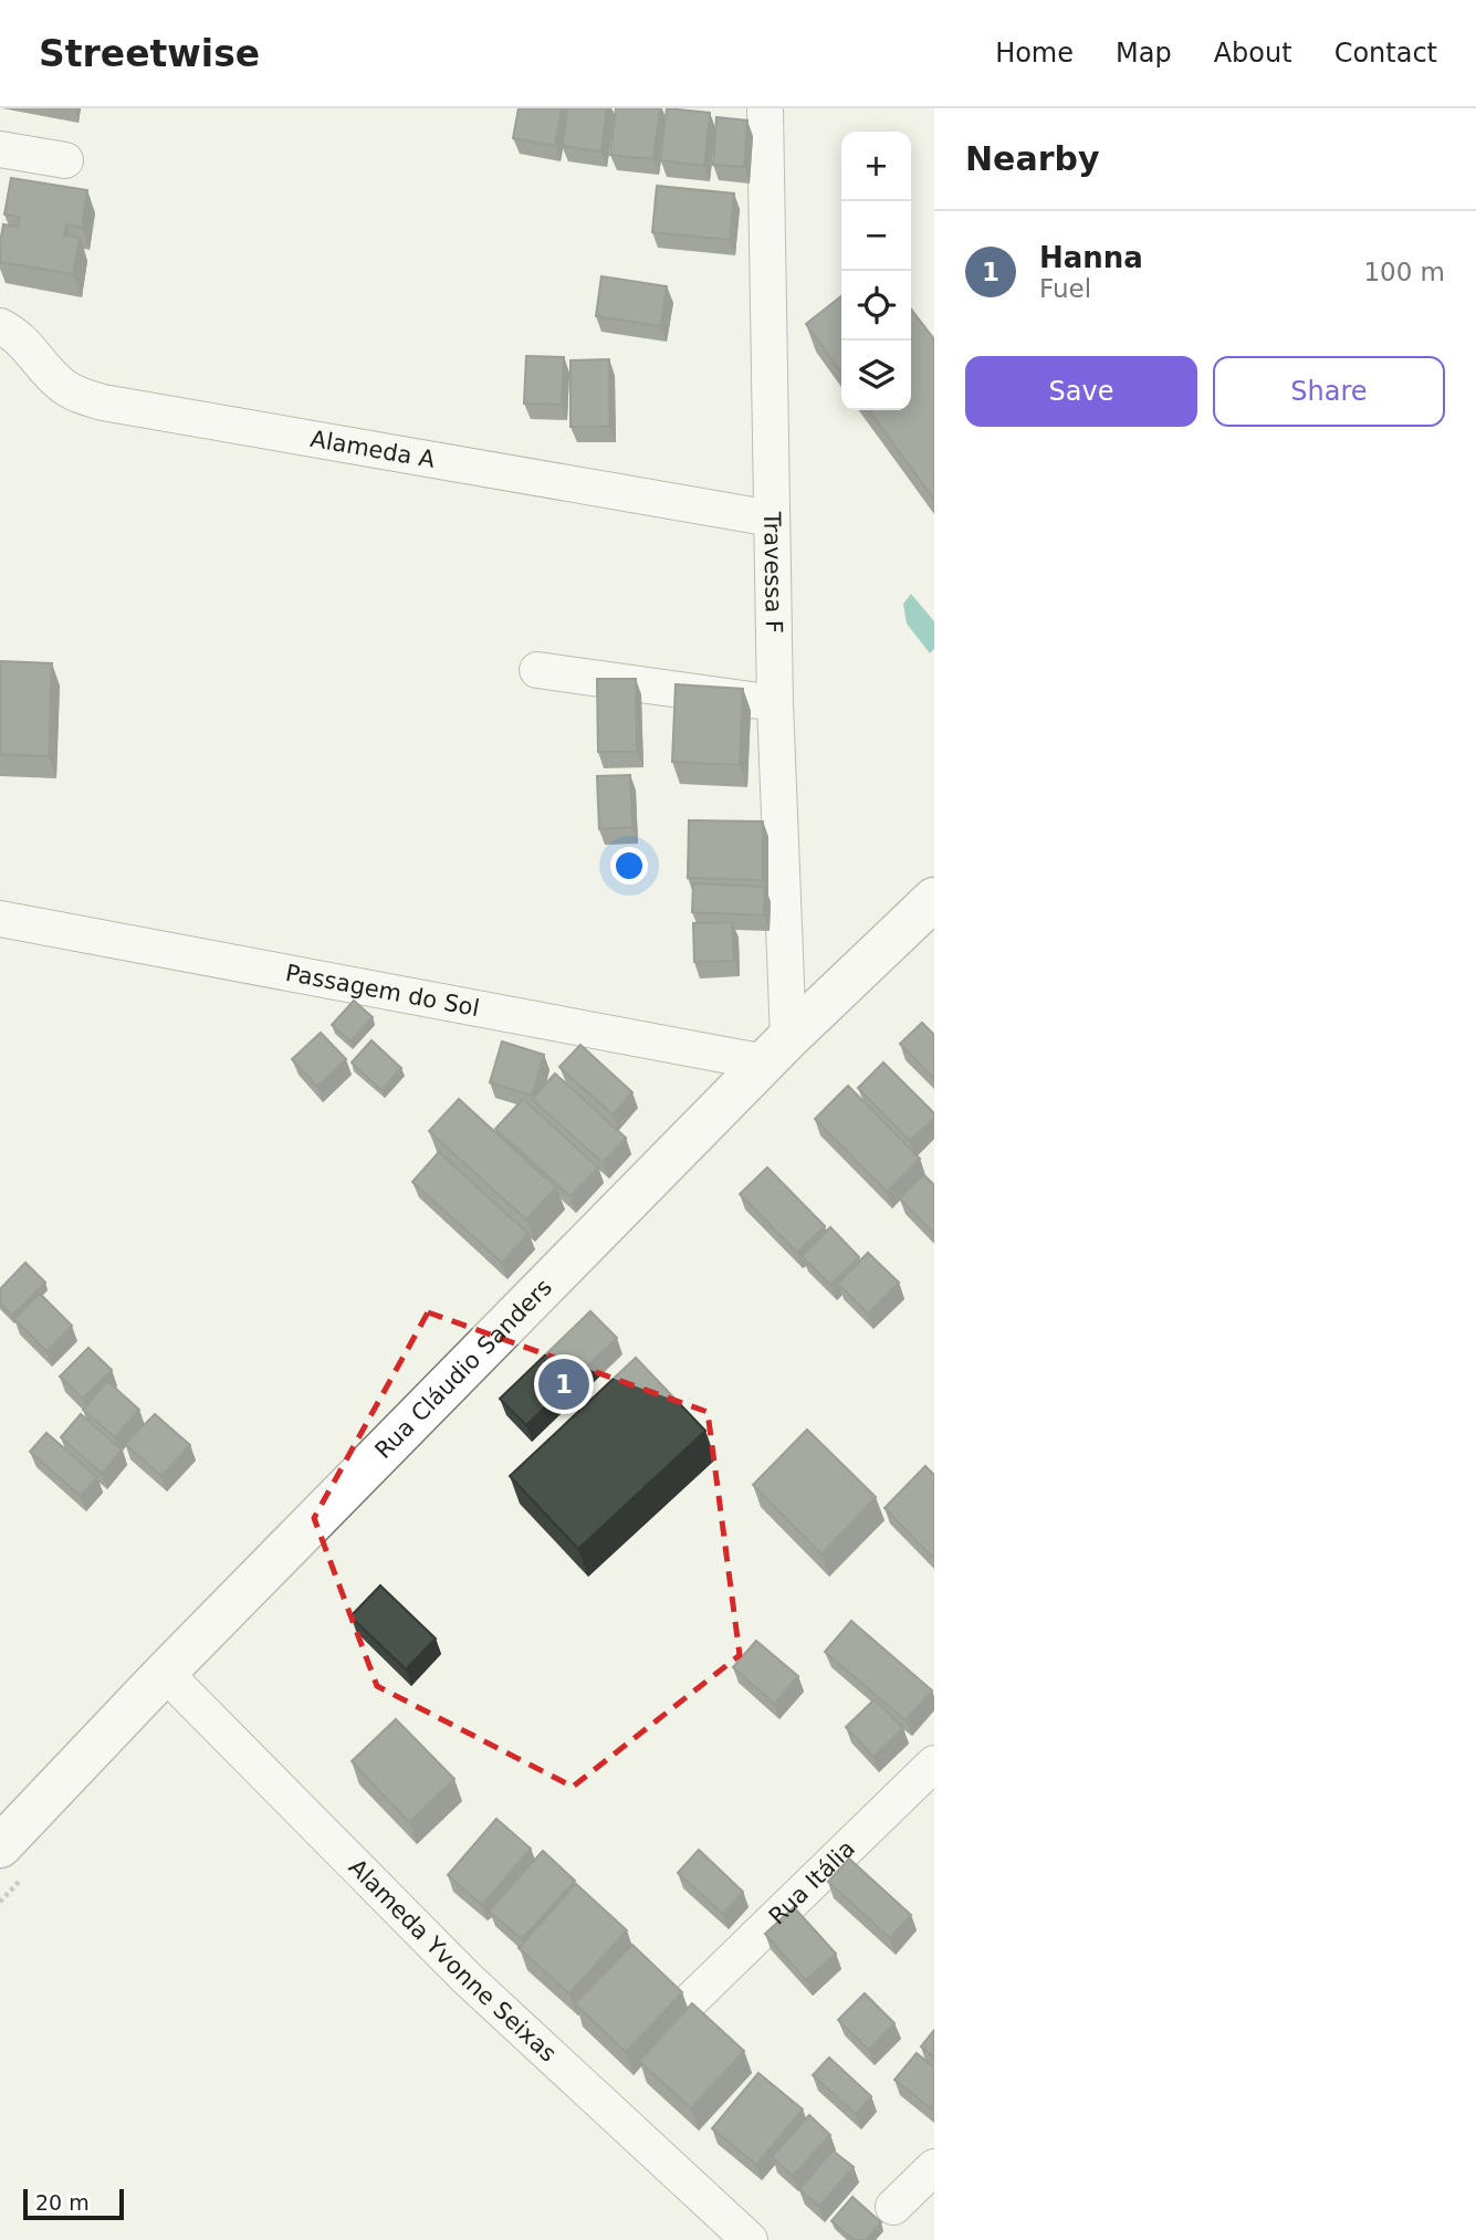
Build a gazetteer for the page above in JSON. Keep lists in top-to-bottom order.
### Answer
{
  "streets": {
    "main road": ["Rua Cláudio Sanders"],
    "street": [
      "Alameda A",
      "Travessa F",
      "Passagem do Sol",
      "Rua Itália",
      "Alameda Yvonne Seixas"
    ]
  },
  "crossings": [
    ["Alameda A", "Travessa F"],
    ["Travessa F", "Passagem do Sol"],
    ["Travessa F", "Rua Cláudio Sanders"],
    ["Passagem do Sol", "Rua Cláudio Sanders"],
    ["Rua Cláudio Sanders", "Alameda Yvonne Seixas"]
  ],
  "scale_bar": "20 m",
  "page": {
    "header": "Streetwise",
    "nav": [
      "Home",
      "Map",
      "About",
      "Contact"
    ],
    "heading": "Nearby",
    "map_buttons": ["+", "−"],
    "list": [
      {
        "mark": "1",
        "name": "Hanna",
        "note": "Fuel",
        "value": "100 m"
      }
    ],
    "buttons": ["Save", "Share"],
    "pins": "1",
    "scale": "20 m"
  }
}
